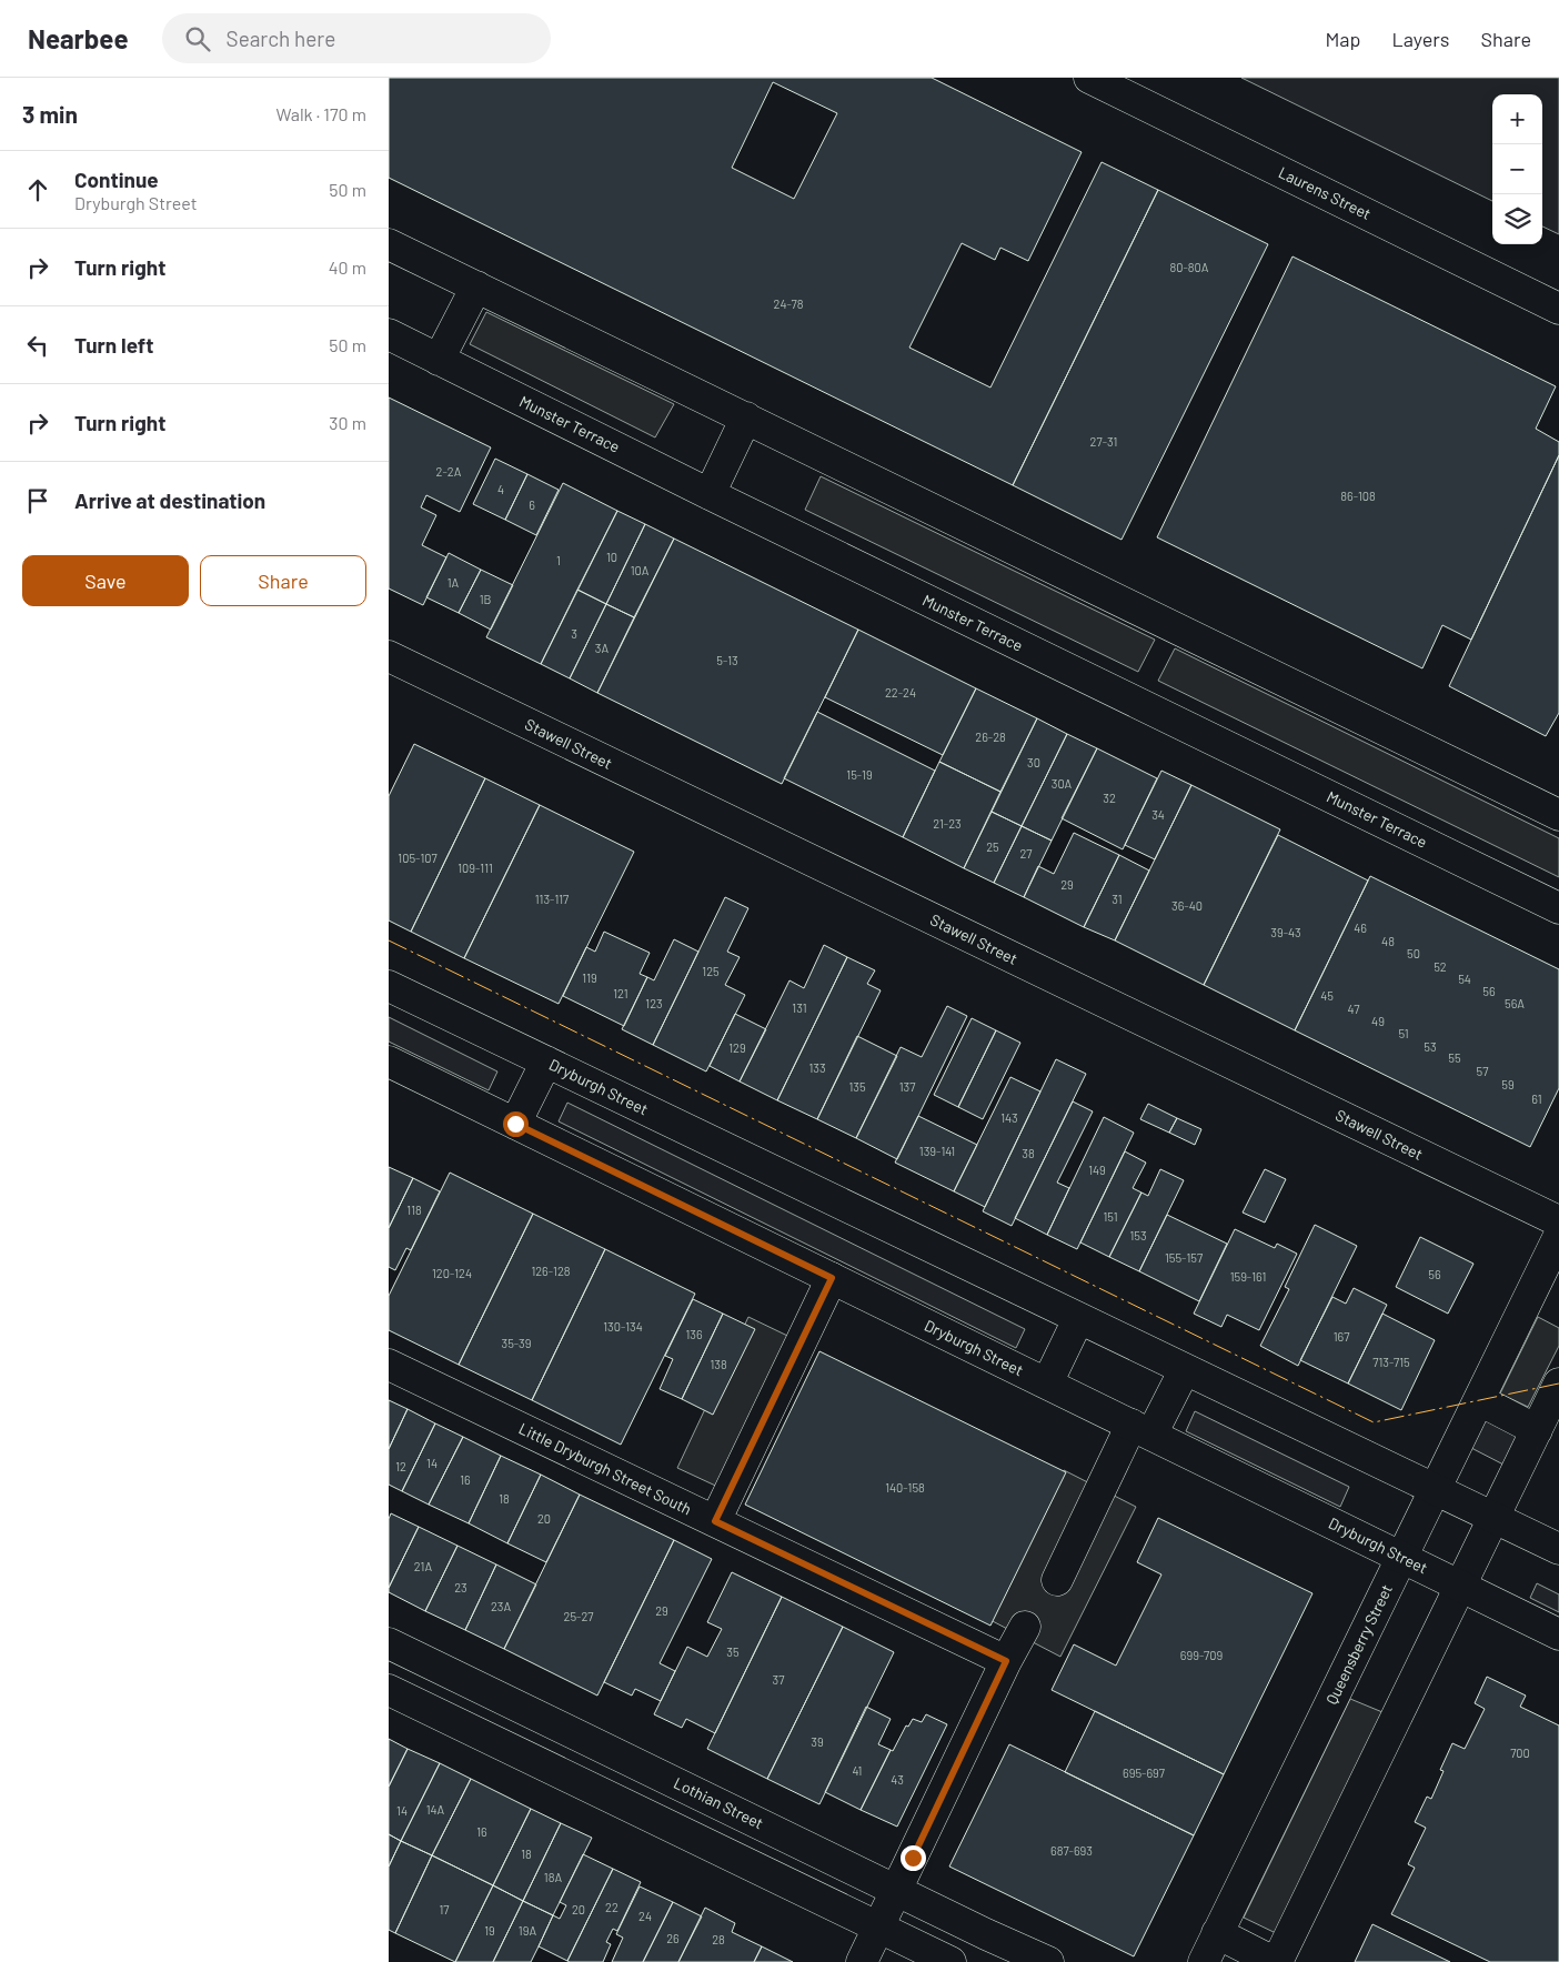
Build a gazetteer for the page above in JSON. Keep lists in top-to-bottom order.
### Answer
{
  "streets": {
    "street": [
      "Laurens Street",
      "Munster Terrace",
      "Stawell Street",
      "Dryburgh Street",
      "Little Dryburgh Street South",
      "Queensberry Street",
      "Lothian Street"
    ]
  },
  "crossings": [
    ["Dryburgh Street", "Queensberry Street"]
  ],
  "house_numbers": [
    "80-80A",
    "24-78",
    "27-31",
    "2-2A",
    "4",
    "86-108",
    "6",
    "10",
    "1",
    "10A",
    "1A",
    "1B",
    "3",
    "3A",
    "5-13",
    "22-24",
    "26-28",
    "30",
    "15-19",
    "30A",
    "32",
    "34",
    "21-23",
    "25",
    "27",
    "105-107",
    "109-111",
    "29",
    "113-117",
    "31",
    "36-40",
    "46",
    "39-43",
    "48",
    "50",
    "52",
    "125",
    "119",
    "54",
    "56",
    "121",
    "45",
    "123",
    "56A",
    "131",
    "47",
    "49",
    "51",
    "53",
    "129",
    "55",
    "133",
    "57",
    "59",
    "135",
    "137",
    "61",
    "143",
    "139-141",
    "38",
    "149",
    "118",
    "151",
    "153",
    "155-157",
    "126-128",
    "120-124",
    "56",
    "159-161",
    "130-134",
    "136",
    "167",
    "35-39",
    "713-715",
    "138",
    "14",
    "12",
    "16",
    "140-158",
    "18",
    "20",
    "21A",
    "23",
    "23A",
    "29",
    "25-27",
    "35",
    "699-709",
    "37",
    "39",
    "700",
    "41",
    "695-697",
    "43",
    "14A",
    "14",
    "16",
    "687-693",
    "18",
    "18A",
    "22",
    "17",
    "20",
    "24",
    "19",
    "19A",
    "26",
    "28"
  ],
  "page": {
    "header": "Nearbee",
    "search": "Search here",
    "nav": ["Map", "Layers", "Share"],
    "heading": ["3 min", "Walk · 170 m"],
    "map_buttons": ["+", "−"],
    "list": [
      ["Continue", "Dryburgh Street", "50 m"],
      ["Turn right", "40 m"],
      ["Turn left", "50 m"],
      ["Turn right", "30 m"],
      "Arrive at destination"
    ],
    "buttons": ["Save", "Share"]
  }
}
